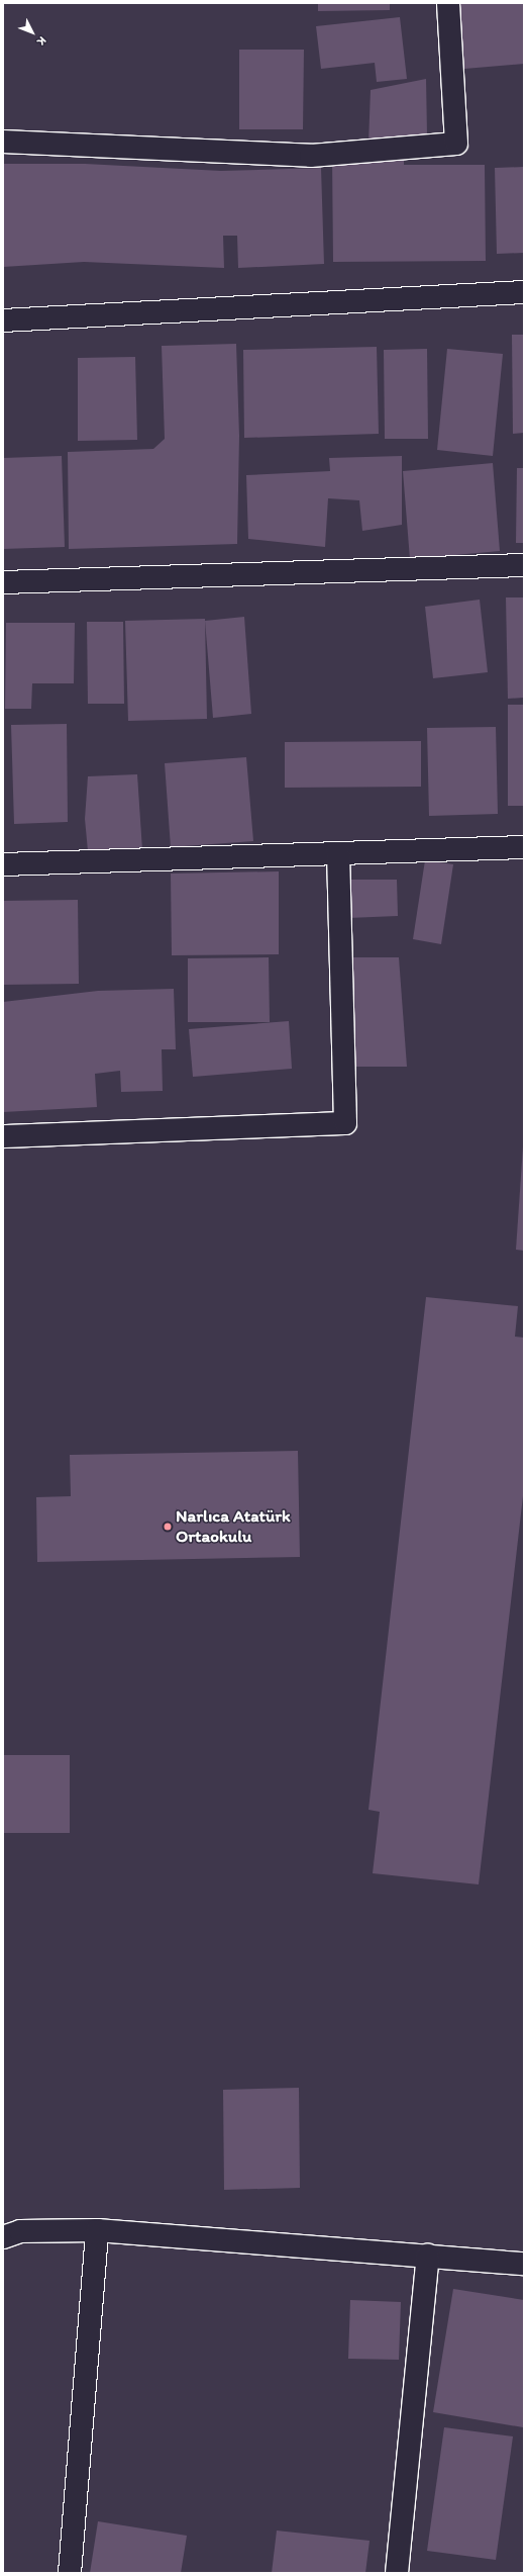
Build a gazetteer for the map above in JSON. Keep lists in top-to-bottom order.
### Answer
{
  "places": ["Narlıca Atatürk Ortaokulu"],
  "north": "bottom right"
}
